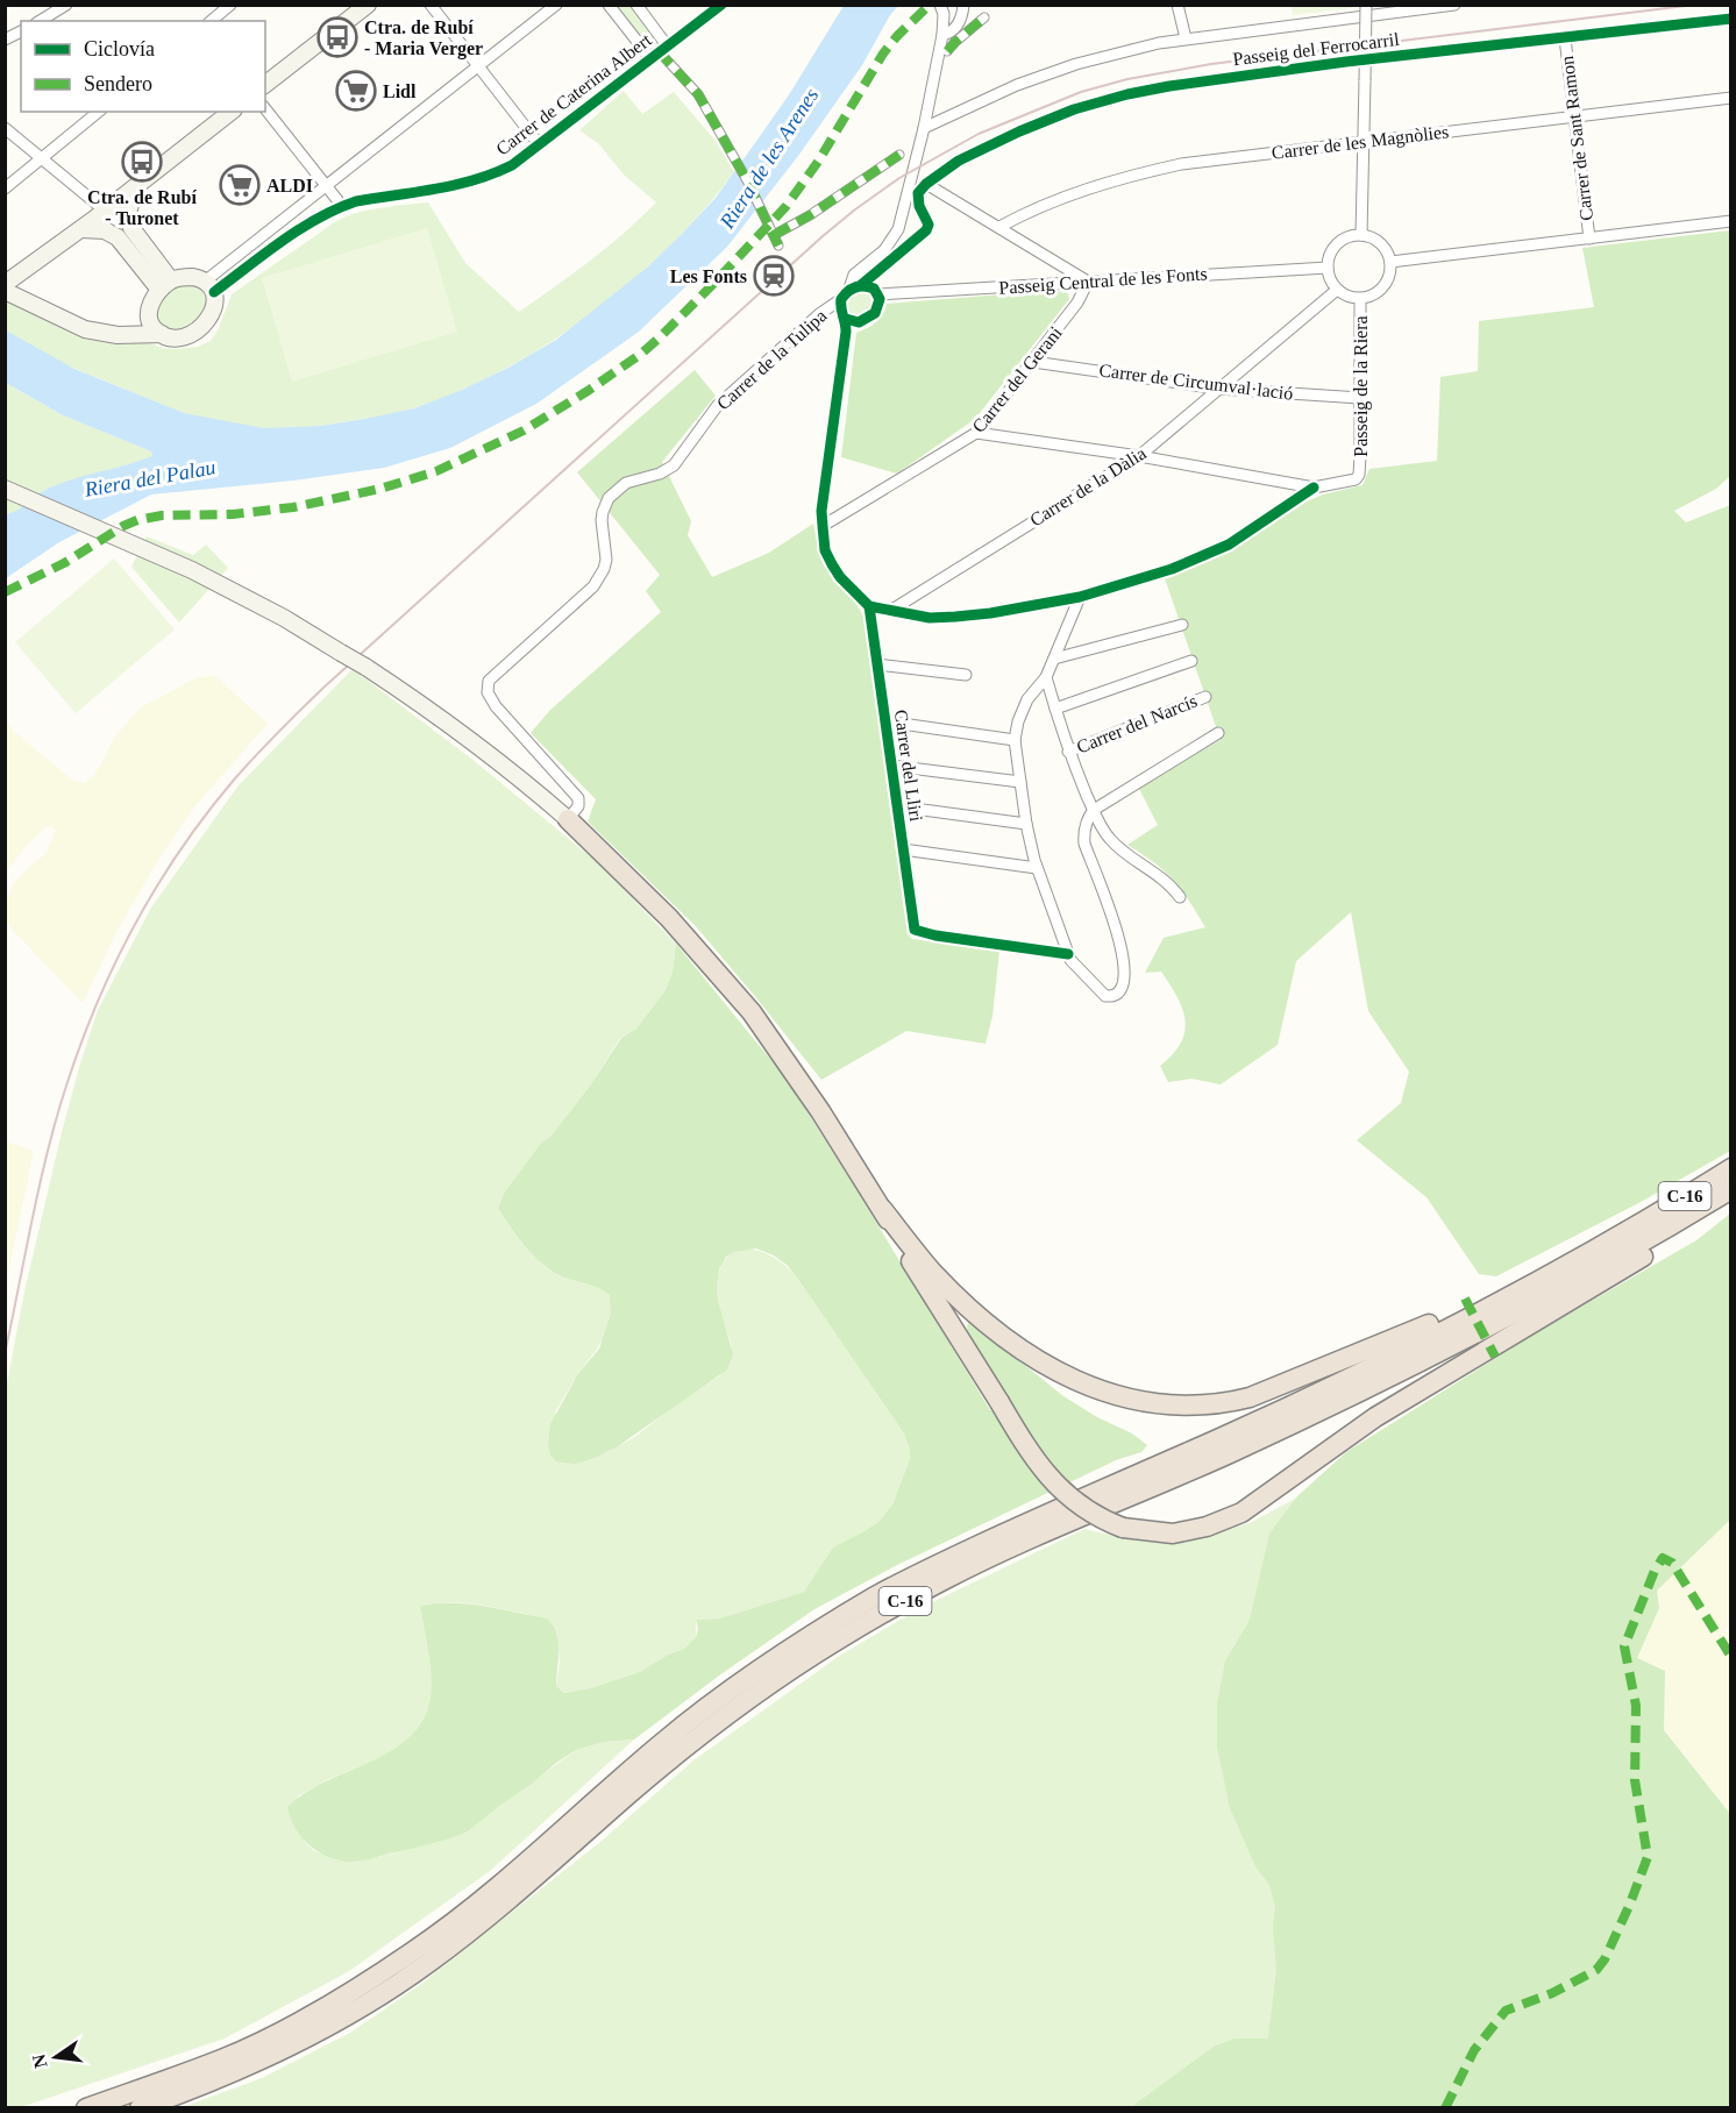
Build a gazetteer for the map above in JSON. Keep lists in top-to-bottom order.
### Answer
{
  "streets": {
    "highway": ["C-16"],
    "street": [
      "Passeig del Ferrocarril",
      "Carrer de Caterina Albert",
      "Carrer de Sant Ramon",
      "Carrer de les Magnòlies",
      "Passeig Central de les Fonts",
      "Carrer de la Tulipa",
      "Carrer del Gerani",
      "Carrer de Circumval·lació",
      "Passeig de la Riera",
      "Carrer de la Dàlia",
      "Carrer del Narcís",
      "Carrer del Lliri"
    ]
  },
  "crossings": [
    ["Passeig del Ferrocarril", "Carrer de Sant Ramon"],
    ["Carrer de Sant Ramon", "Carrer de les Magnòlies"],
    ["Passeig Central de les Fonts", "Carrer de la Tulipa"],
    ["Passeig Central de les Fonts", "Carrer del Gerani"],
    ["Passeig Central de les Fonts", "Passeig de la Riera"],
    ["Passeig Central de les Fonts", "Carrer de la Dàlia"],
    ["Carrer del Gerani", "Carrer de Circumval·lació"],
    ["Carrer de Circumval·lació", "Passeig de la Riera"],
    ["Carrer de Circumval·lació", "Carrer de la Dàlia"],
    ["Passeig de la Riera", "Carrer de la Dàlia"]
  ],
  "water": ["Riera de les Arenes", "Riera del Palau"],
  "places": {
    "bus stop": ["Ctra. de Rubí - Maria Verger", "Ctra. de Rubí - Turonet"],
    "supermarket": ["Lidl", "ALDI"],
    "station": ["Les Fonts"]
  },
  "legend": ["Ciclovía", "Sendero"],
  "north": "left"
}
